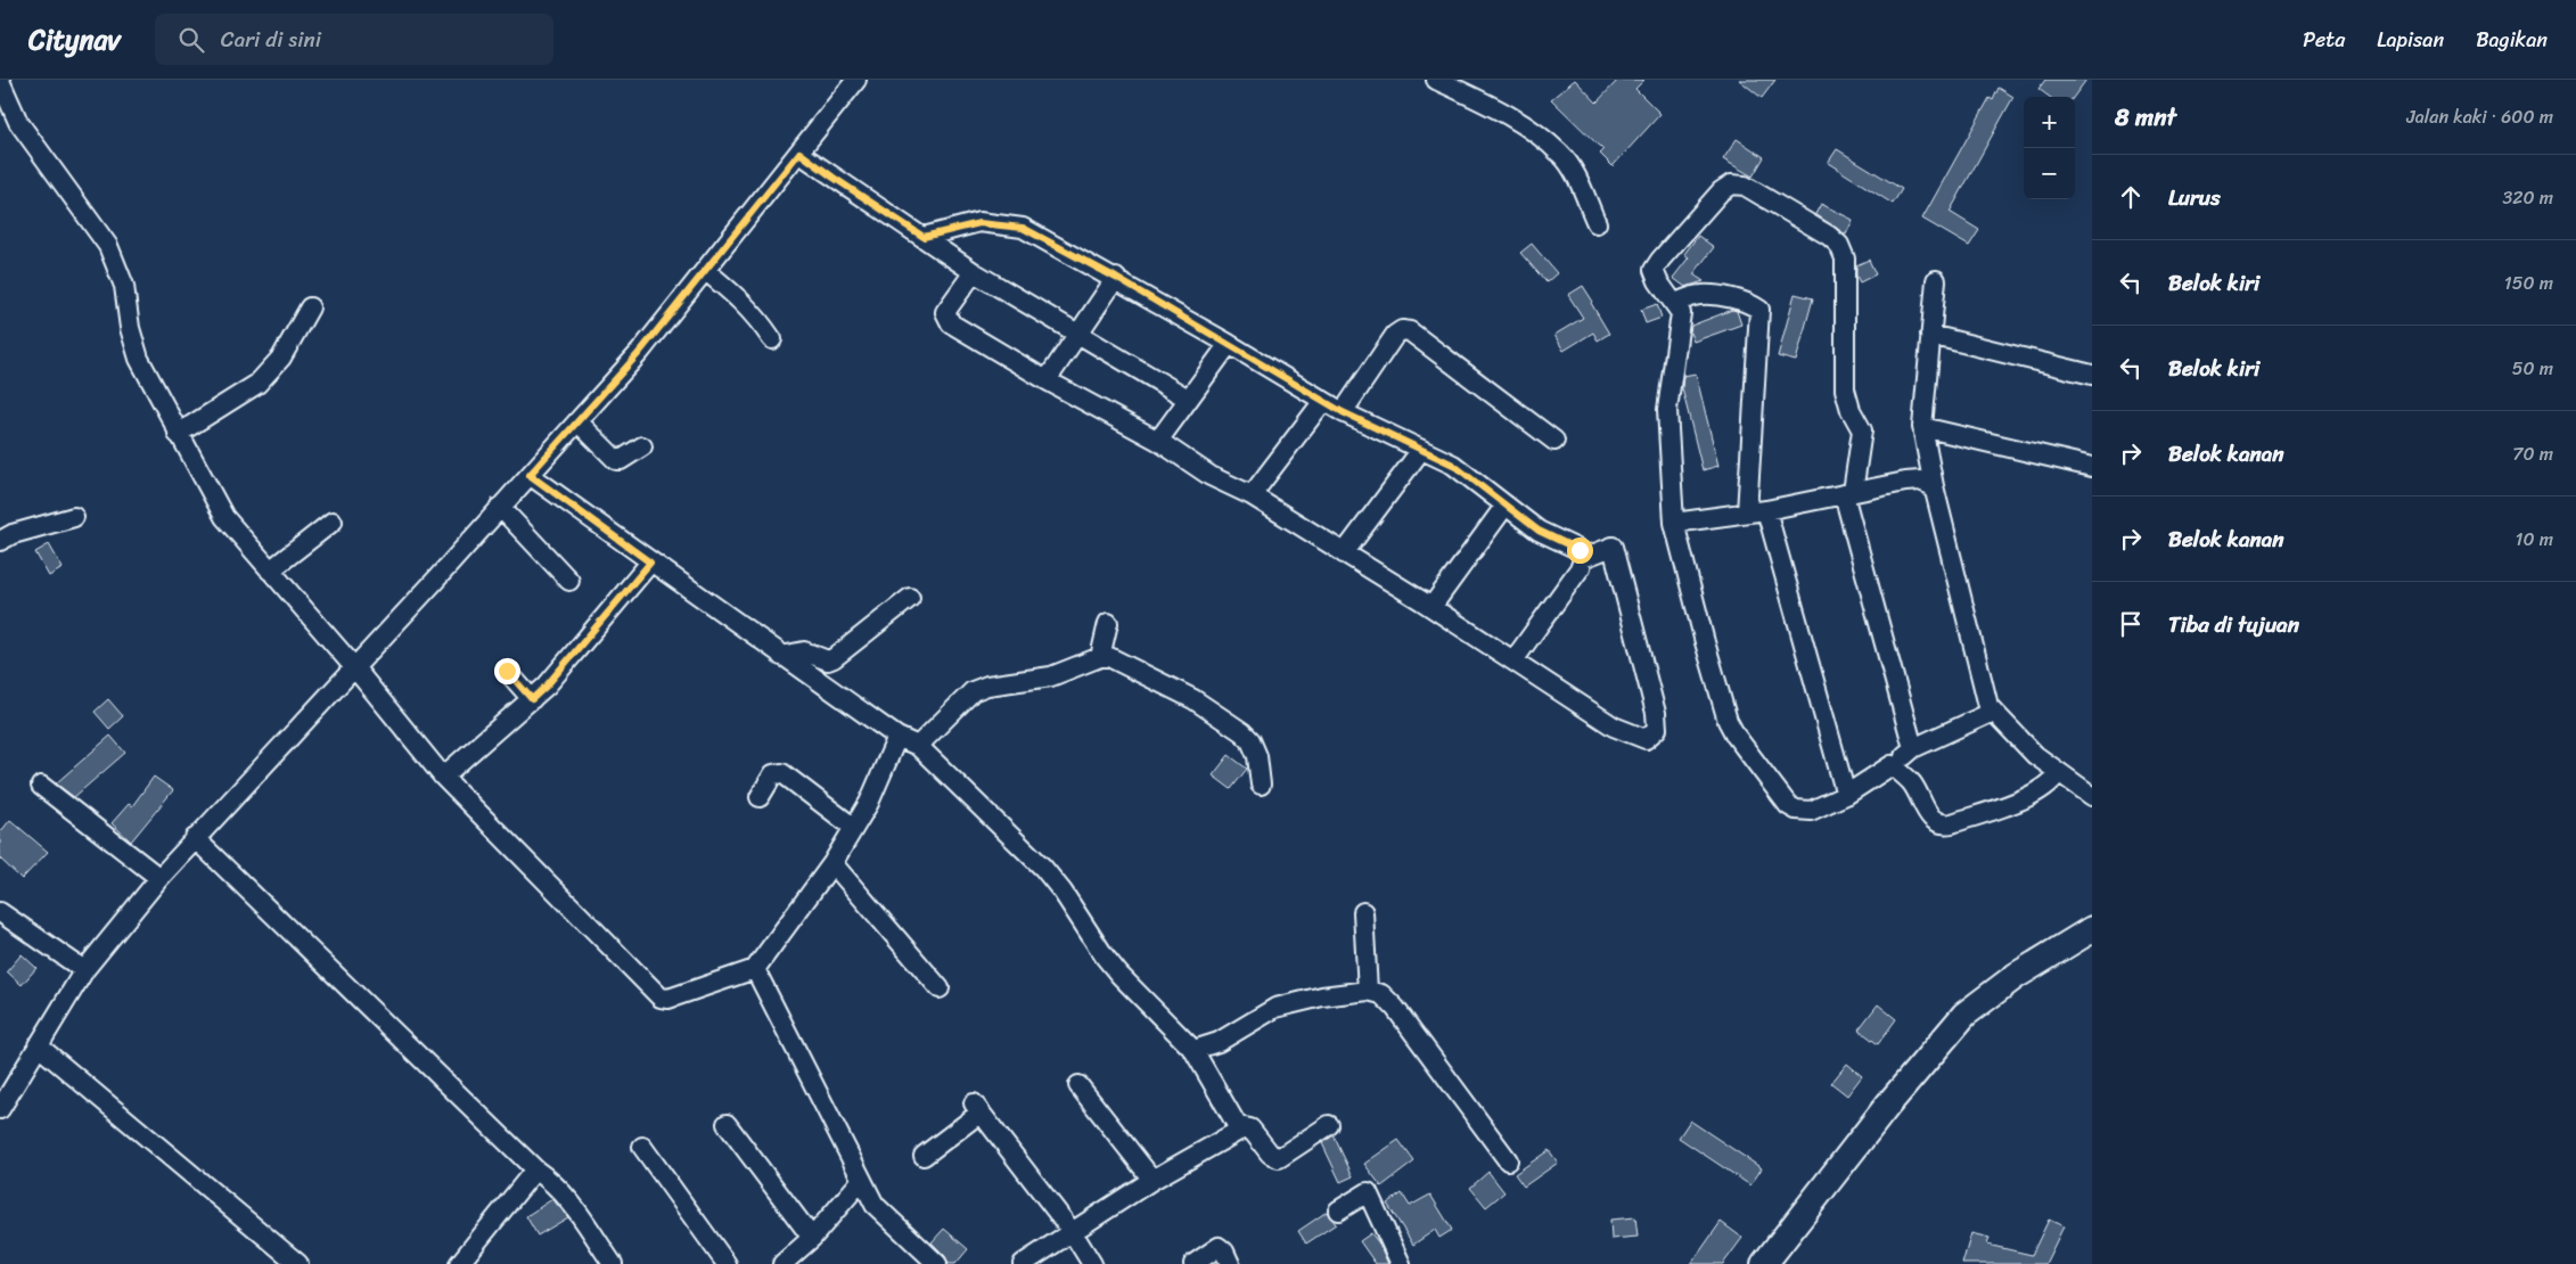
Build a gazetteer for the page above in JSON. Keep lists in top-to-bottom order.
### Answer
{
  "page": {
    "header": "Citynav",
    "search": "Cari di sini",
    "nav": ["Peta", "Lapisan", "Bagikan"],
    "heading": ["8 mnt", "Jalan kaki · 600 m"],
    "map_buttons": ["+", "−"],
    "list": [
      ["Lurus", "320 m"],
      ["Belok kiri", "150 m"],
      ["Belok kiri", "50 m"],
      ["Belok kanan", "70 m"],
      ["Belok kanan", "10 m"],
      "Tiba di tujuan"
    ]
  }
}
